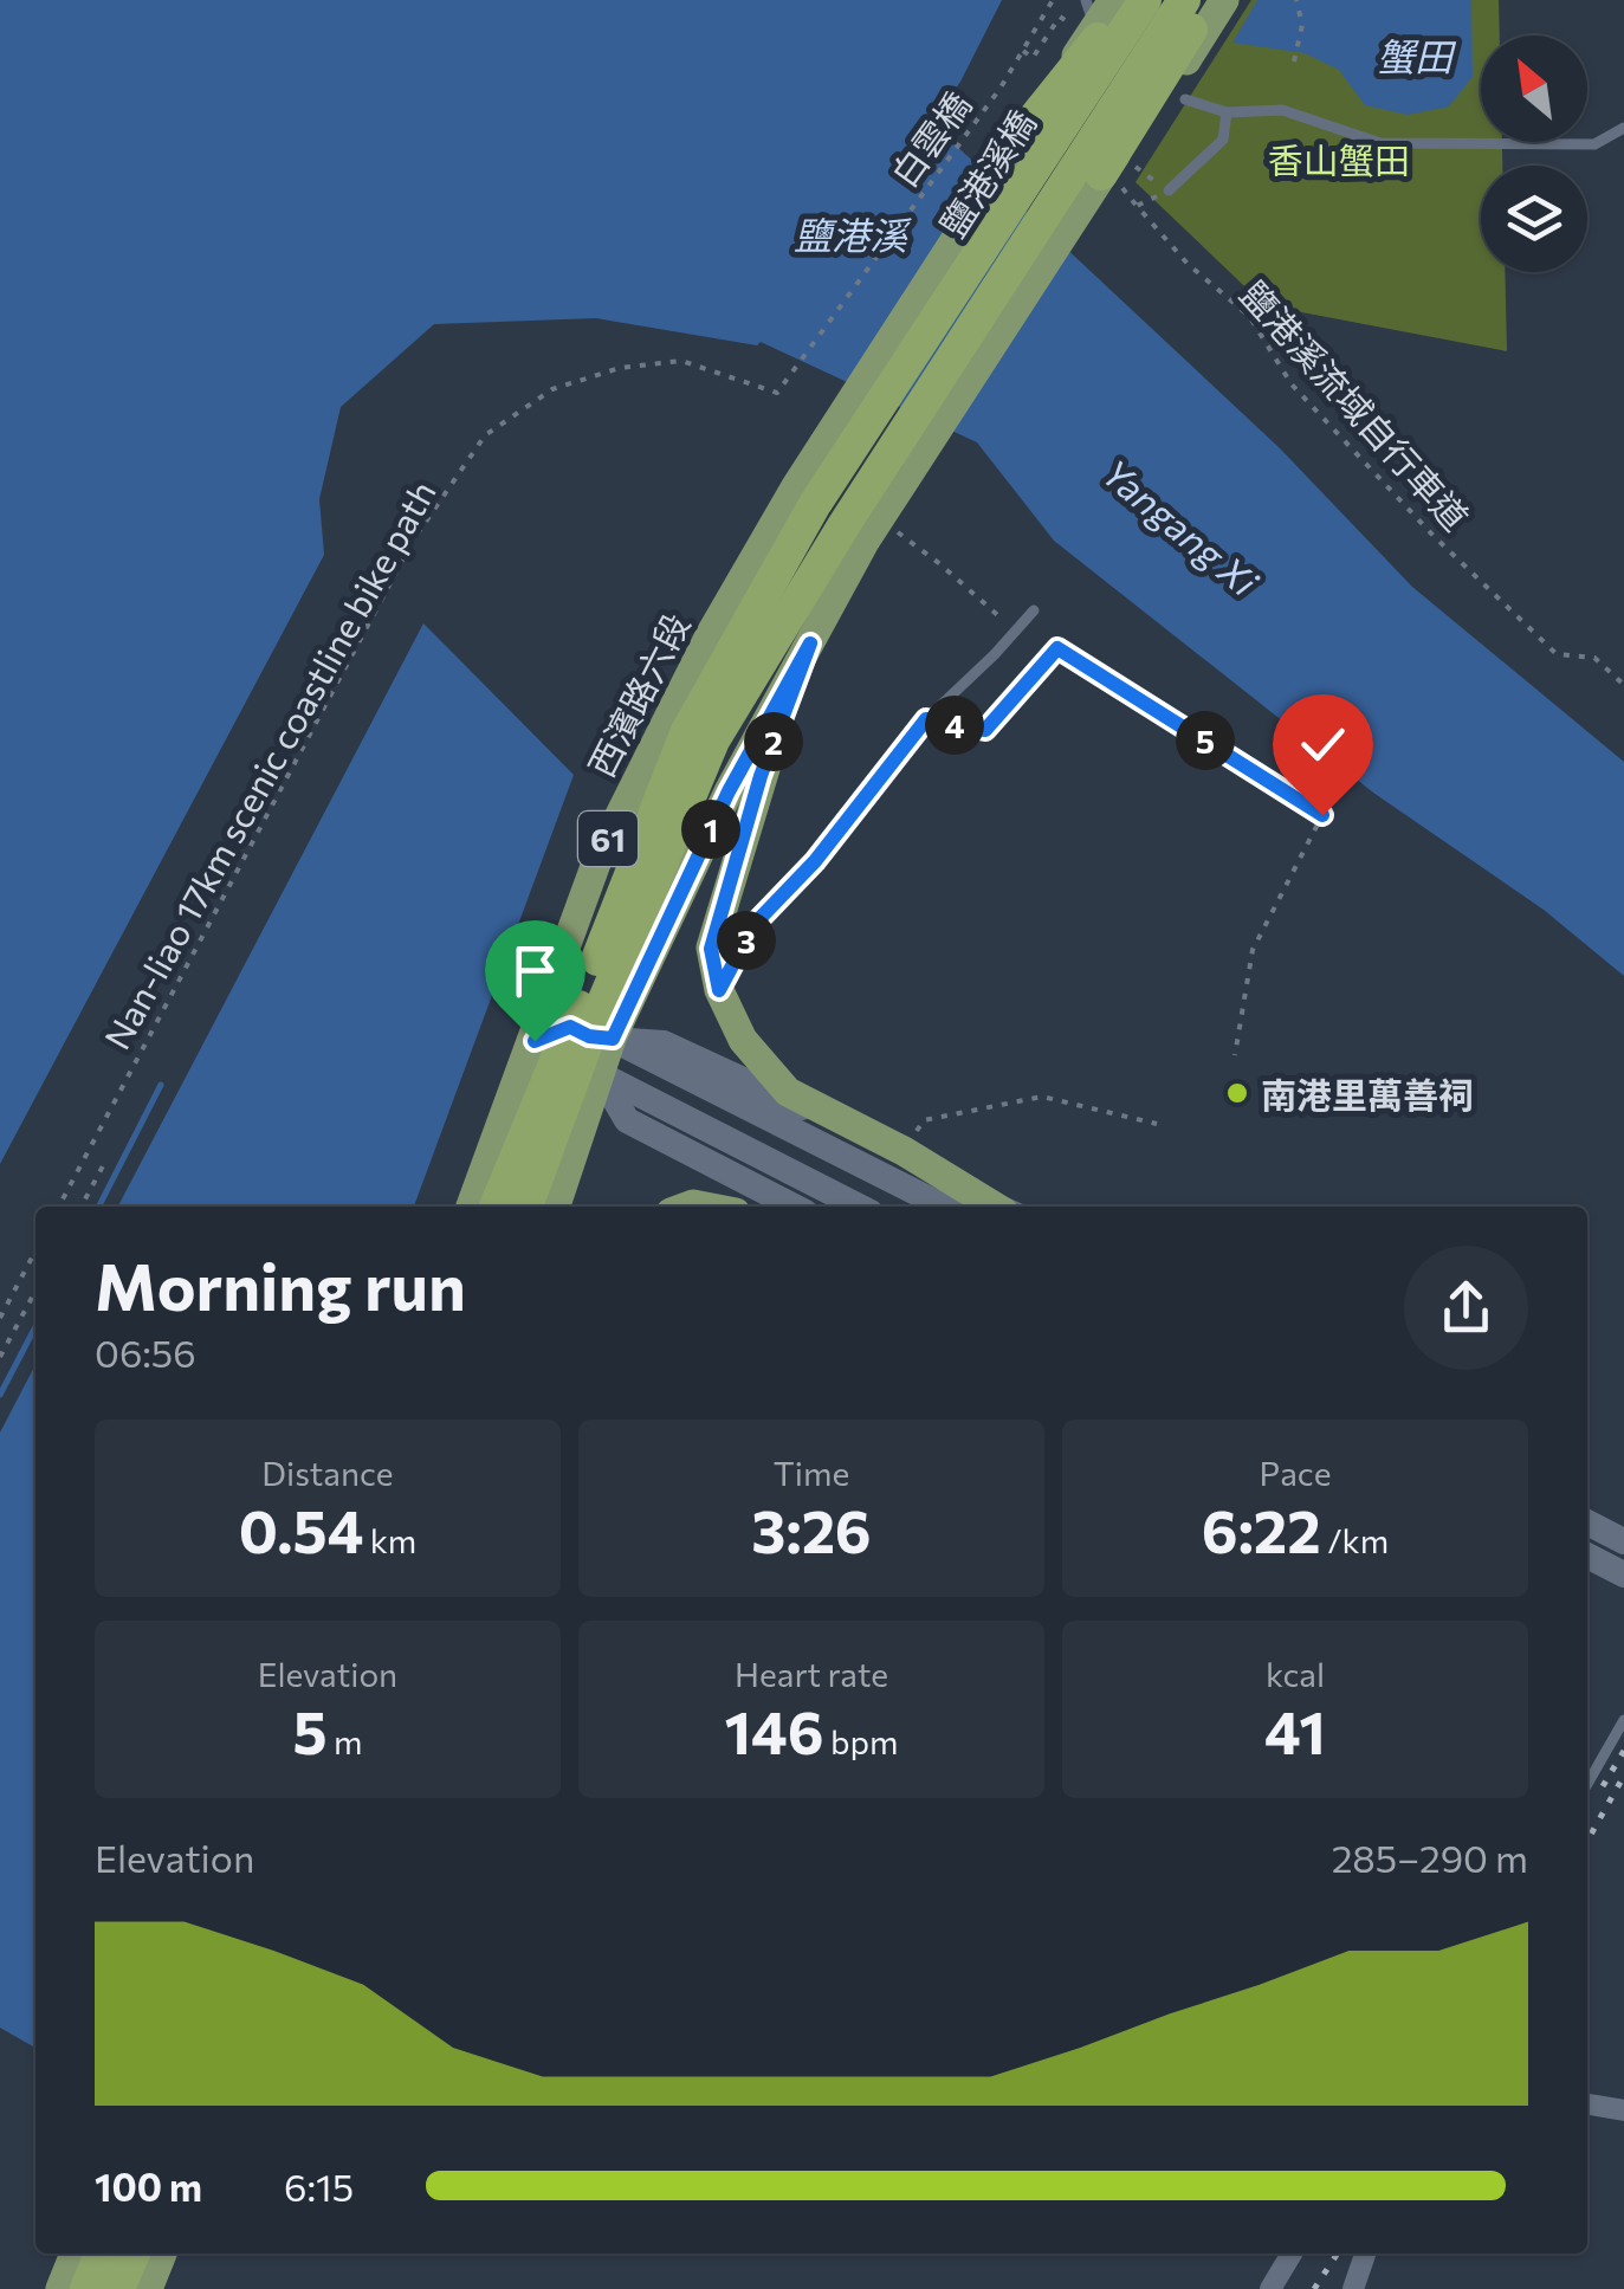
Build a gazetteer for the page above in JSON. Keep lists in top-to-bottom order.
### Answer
{
  "streets": {
    "highway": ["鹽港溪橋", "61"],
    "main road": ["西濱路六段"],
    "path": ["白雲橋", "鹽港溪流域自行車道", "Nan-liao 17km scenic coastline bike path"]
  },
  "crossings": [
    ["白雲橋", "Nan-liao 17km scenic coastline bike path"],
    ["鹽港溪橋", "西濱路六段"],
    ["鹽港溪橋", "61"],
    ["鹽港溪流域自行車道", "61"],
    ["西濱路六段", "61"]
  ],
  "water": ["蟹田", "鹽港溪", "Yangang Xi"],
  "parks": ["香山蟹田"],
  "places": ["南港里萬善祠"],
  "north": "top left",
  "page": {
    "pins": [
      "4",
      "5",
      "2",
      "1",
      "3"
    ],
    "heading": ["Morning run", "06:56"],
    "stats": [
      ["Distance", "0.54 km"],
      ["Time", "3:26"],
      ["Pace", "6:22 /km"],
      ["Elevation", "5 m"],
      ["Heart rate", "146 bpm"],
      ["kcal", "41"]
    ],
    "chart": ["Elevation", "285–290 m"],
    "list": [
      {
        "name": "100 m",
        "note": "6:15"
      }
    ]
  }
}
